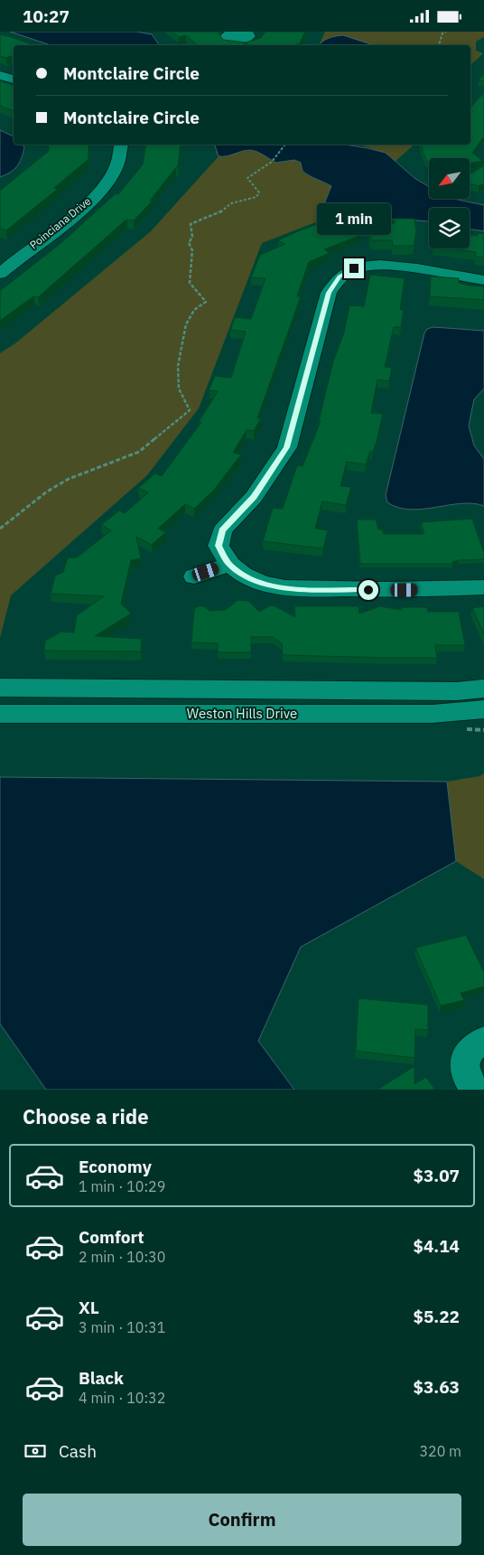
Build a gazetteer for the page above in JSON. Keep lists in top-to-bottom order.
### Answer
{
  "streets": {
    "street": ["Poinciana Drive", "Weston Hills Drive"]
  },
  "north": "bottom left",
  "page": {
    "status": "10:27",
    "banner": ["Montclaire Circle", "Montclaire Circle"],
    "bubble": "1 min",
    "heading": "Choose a ride",
    "list": [
      {
        "name": "Economy",
        "note": "1 min · 10:29",
        "value": "$3.07"
      },
      {
        "name": "Comfort",
        "note": "2 min · 10:30",
        "value": "$4.14"
      },
      {
        "name": "XL",
        "note": "3 min · 10:31",
        "value": "$5.22"
      },
      {
        "name": "Black",
        "note": "4 min · 10:32",
        "value": "$3.63"
      }
    ],
    "pay": ["Cash", "320 m"],
    "buttons": "Confirm"
  }
}
